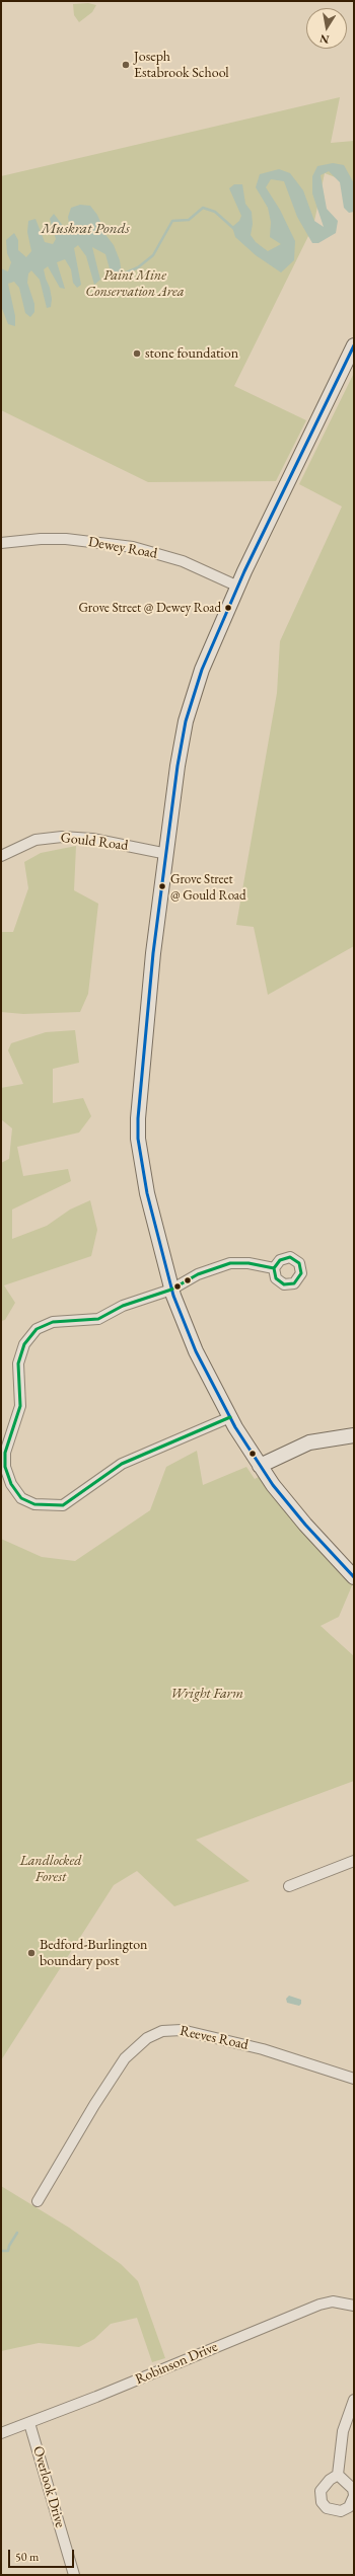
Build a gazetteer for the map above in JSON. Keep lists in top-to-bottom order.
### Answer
{
  "streets": {
    "street": [
      "Dewey Road",
      "Gould Road",
      "Reeves Road",
      "Robinson Drive",
      "Overlook Drive"
    ]
  },
  "crossings": [
    ["Robinson Drive", "Overlook Drive"]
  ],
  "water": ["Muskrat Ponds"],
  "parks": ["Paint Mine Conservation Area", "Wright Farm", "Landlocked Forest"],
  "places": [
    "Joseph Estabrook School",
    "stone foundation",
    "Grove Street @ Dewey Road",
    "Grove Street @ Gould Road",
    "Bedford-Burlington boundary post"
  ],
  "scale_bar": "50 m",
  "north": "bottom"
}
